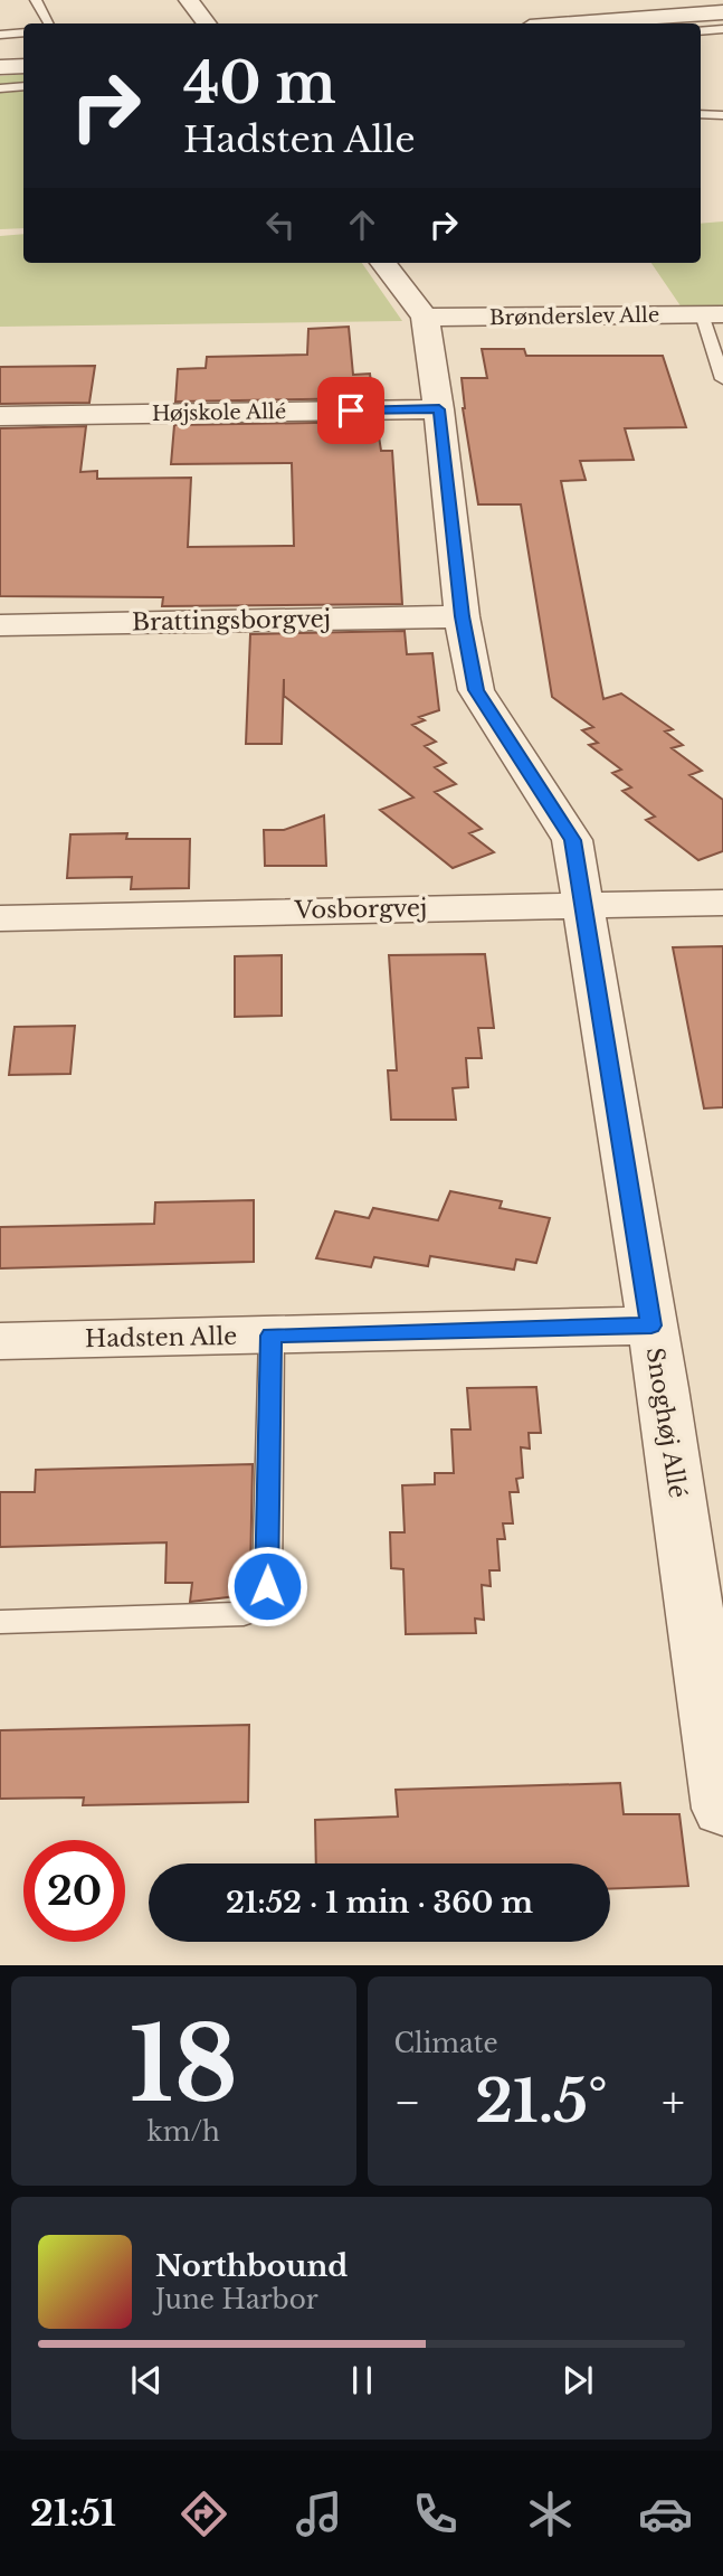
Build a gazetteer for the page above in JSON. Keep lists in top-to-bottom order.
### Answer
{
  "streets": {
    "street": [
      "Brønderslev Alle",
      "Højskole Allé",
      "Brattingsborgvej",
      "Vosborgvej",
      "Hadsten Alle",
      "Snoghøj Allé"
    ]
  },
  "crossings": [
    ["Brønderslev Alle", "Snoghøj Allé"],
    ["Højskole Allé", "Snoghøj Allé"],
    ["Brattingsborgvej", "Snoghøj Allé"],
    ["Vosborgvej", "Snoghøj Allé"],
    ["Hadsten Alle", "Snoghøj Allé"]
  ],
  "page": {
    "turn": ["40 m", "Hadsten Alle"],
    "limit": "20",
    "trip": "21:52 · 1 min · 360 m",
    "tile": [
      ["18", "km/h"],
      "Climate"
    ],
    "heat": ["−", "21.5°", "+"],
    "song": ["Northbound", "June Harbor"],
    "tabs": "21:51"
  }
}
